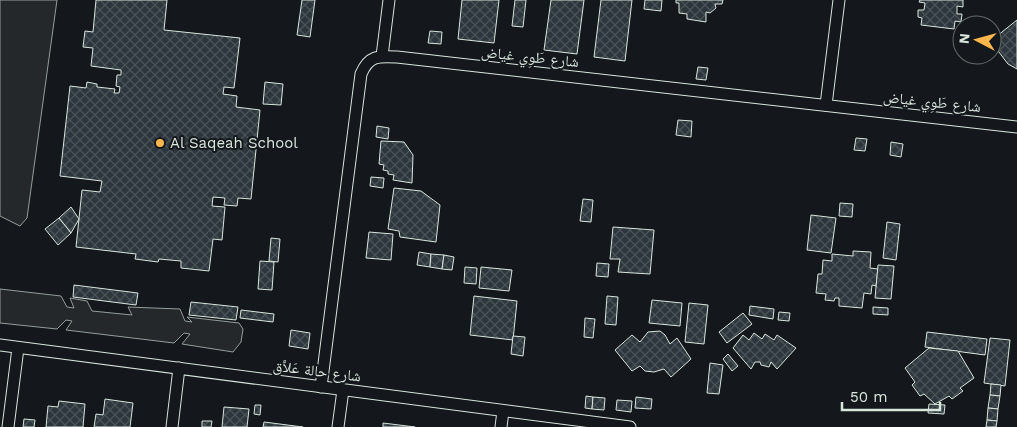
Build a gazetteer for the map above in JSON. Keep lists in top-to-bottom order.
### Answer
{
  "streets": {
    "street": ["شارع طَوِي غياض", "شارع حالة عَلاَّق"]
  },
  "places": ["Al Saqeah School"],
  "scale_bar": "50 m",
  "north": "left"
}
